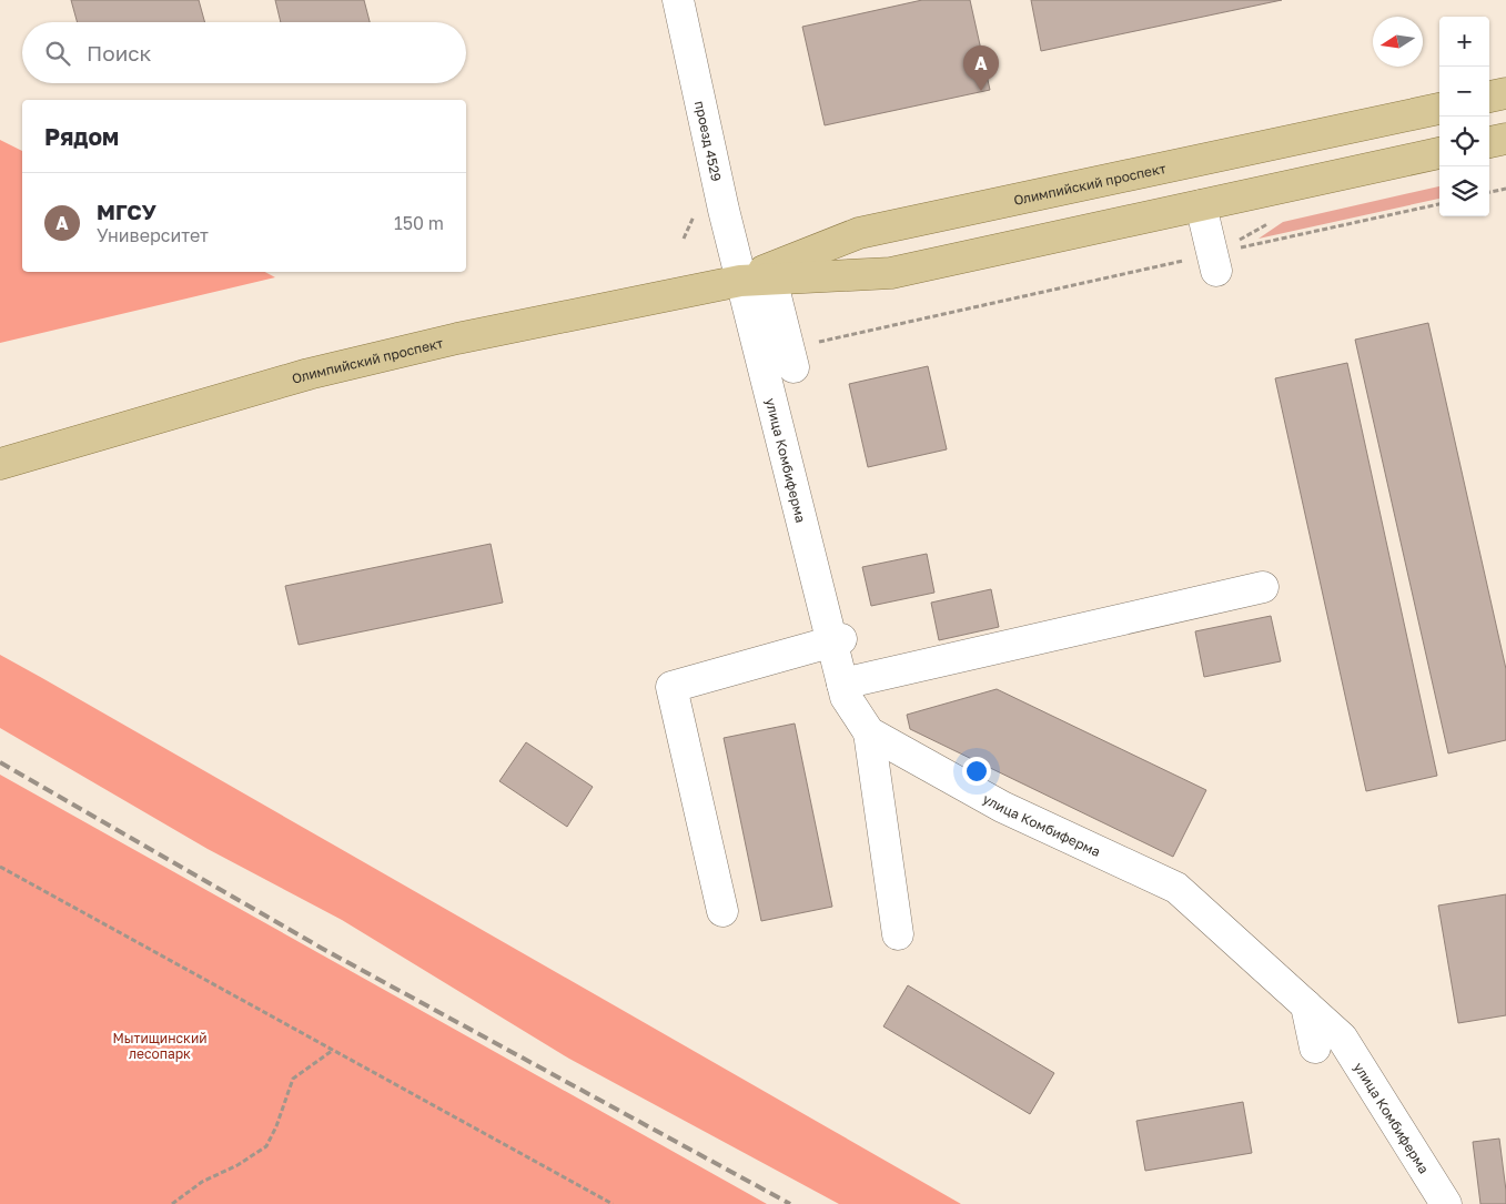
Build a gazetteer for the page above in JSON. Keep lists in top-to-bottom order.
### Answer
{
  "streets": {
    "main road": ["Олимпийский проспект"],
    "street": ["проезд 4529", "улица Комбиферма"]
  },
  "crossings": [
    ["проезд 4529", "Олимпийский проспект"],
    ["проезд 4529", "улица Комбиферма"],
    ["Олимпийский проспект", "улица Комбиферма"]
  ],
  "parks": ["Мытищинский лесопарк"],
  "north": "left",
  "page": {
    "map_buttons": ["+", "−"],
    "search": "Поиск",
    "pins": "A",
    "heading": "Рядом",
    "list": [
      {
        "mark": "A",
        "name": "МГСУ",
        "note": "Университет",
        "value": "150 m"
      }
    ]
  }
}
